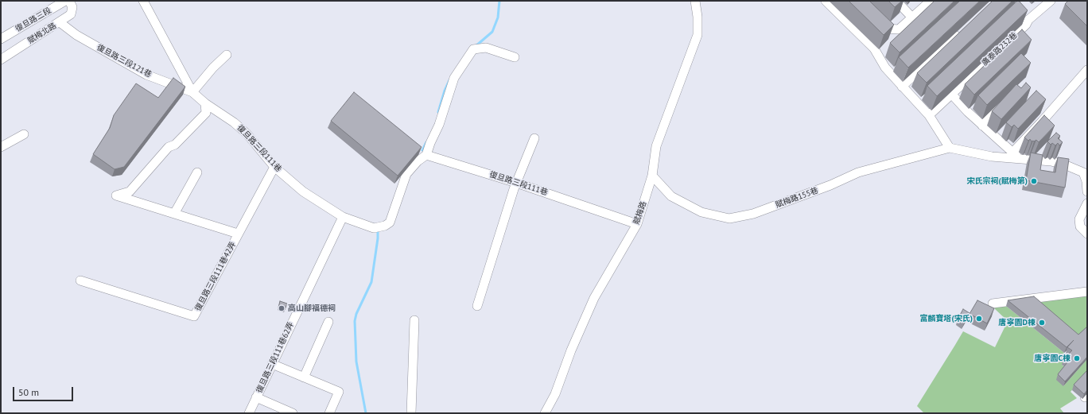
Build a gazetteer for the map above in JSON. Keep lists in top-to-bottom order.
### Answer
{
  "streets": {
    "street": [
      "復旦路三段",
      "賦梅北路",
      "廣泰路232巷",
      "復旦路三段121巷",
      "復旦路三段111巷",
      "賦梅路155巷",
      "賦梅路",
      "復旦路三段111巷42弄",
      "復旦路三段111巷62弄"
    ]
  },
  "crossings": [
    ["賦梅北路", "復旦路三段121巷"],
    ["復旦路三段121巷", "復旦路三段111巷"],
    ["復旦路三段111巷", "賦梅路"],
    ["復旦路三段111巷", "復旦路三段111巷42弄"],
    ["復旦路三段111巷", "復旦路三段111巷62弄"],
    ["賦梅路155巷", "賦梅路"]
  ],
  "places": [
    "宋氏宗祠(賦梅第)",
    "高山腳福德祠",
    "富麟寶塔(宋氏)",
    "唐寧園D棟",
    "唐寧園C棟"
  ],
  "scale_bar": "50 m"
}
